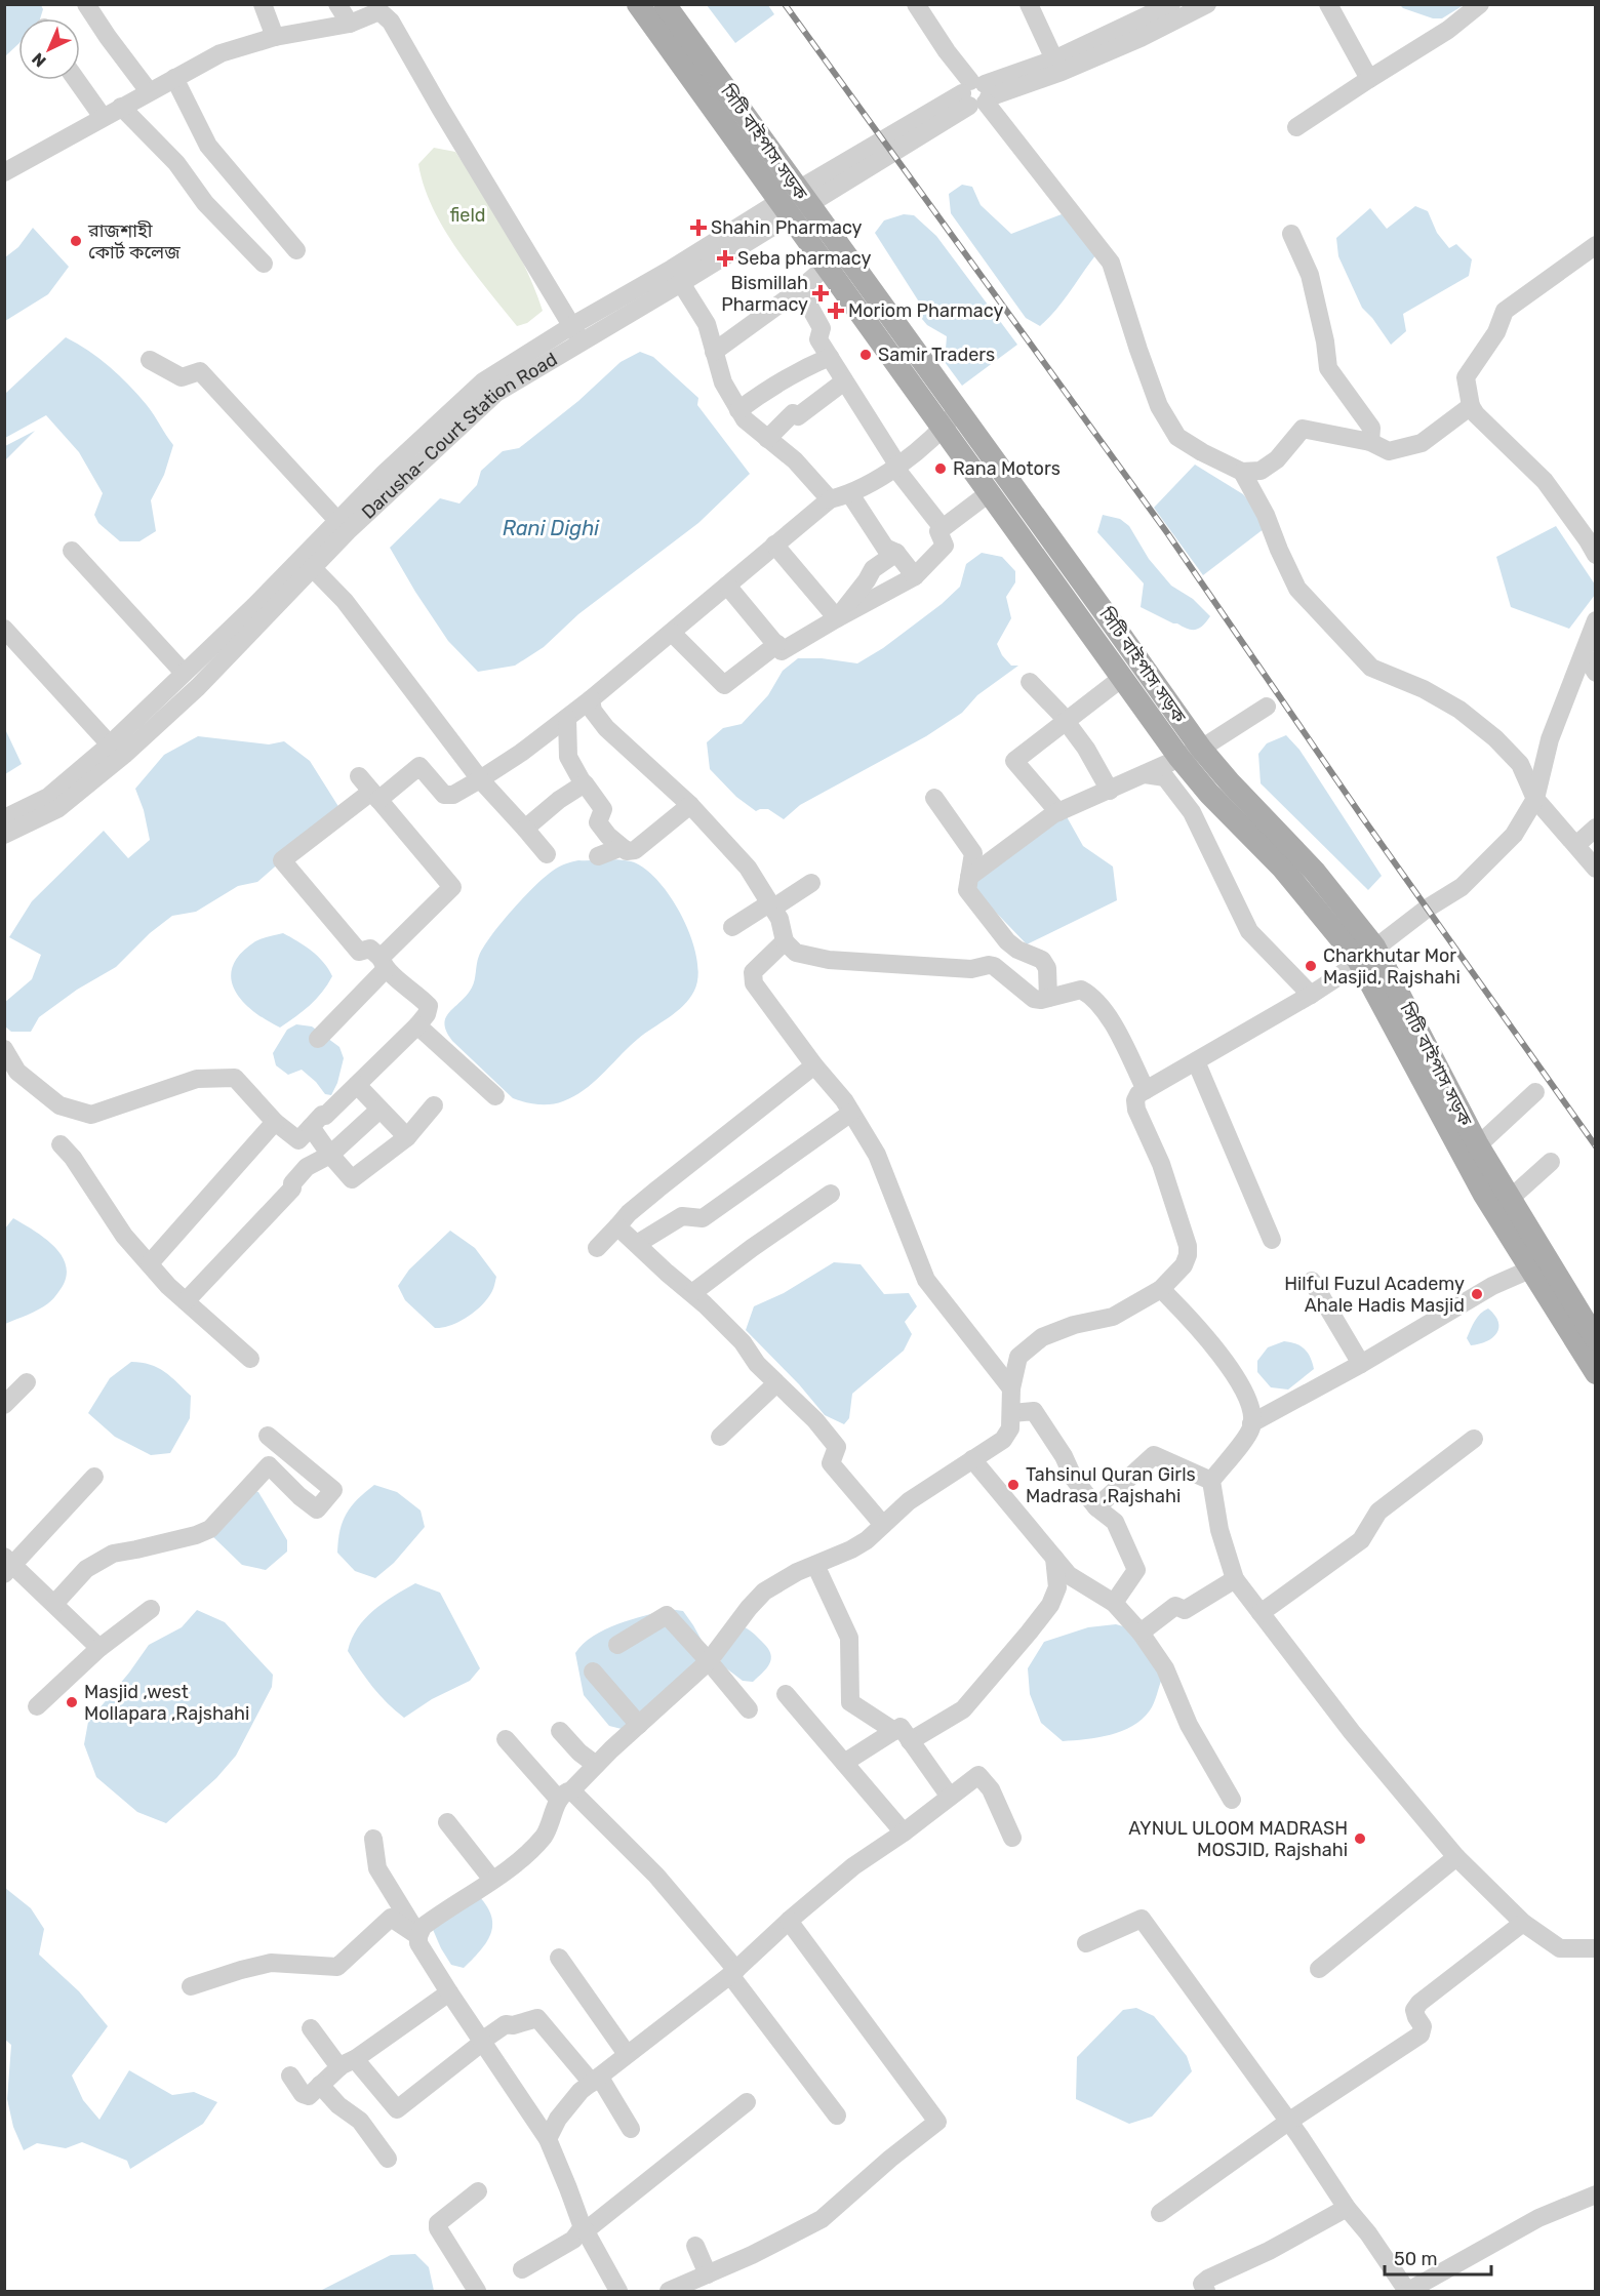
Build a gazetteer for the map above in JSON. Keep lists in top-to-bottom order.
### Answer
{
  "streets": {
    "main road": ["সিটি বাইপাস সড়ক"],
    "street": ["Darusha- Court Station Road"]
  },
  "crossings": [
    ["সিটি বাইপাস সড়ক", "Darusha- Court Station Road"]
  ],
  "water": ["Rani Dighi"],
  "parks": ["field"],
  "places": {
    "health": [
      "Shahin Pharmacy",
      "Seba pharmacy",
      "Bismillah Pharmacy",
      "Moriom Pharmacy"
    ],
    "other": [
      "রাজশাহী কোর্ট কলেজ",
      "Samir Traders",
      "Rana Motors",
      "Charkhutar Mor Masjid, Rajshahi",
      "Hilful Fuzul Academy Ahale Hadis Masjid",
      "Tahsinul Quran Girls Madrasa ,Rajshahi",
      "Masjid ,west Mollapara ,Rajshahi",
      "AYNUL ULOOM MADRASH MOSJID, Rajshahi"
    ]
  },
  "scale_bar": "50 m",
  "north": "bottom left"
}
